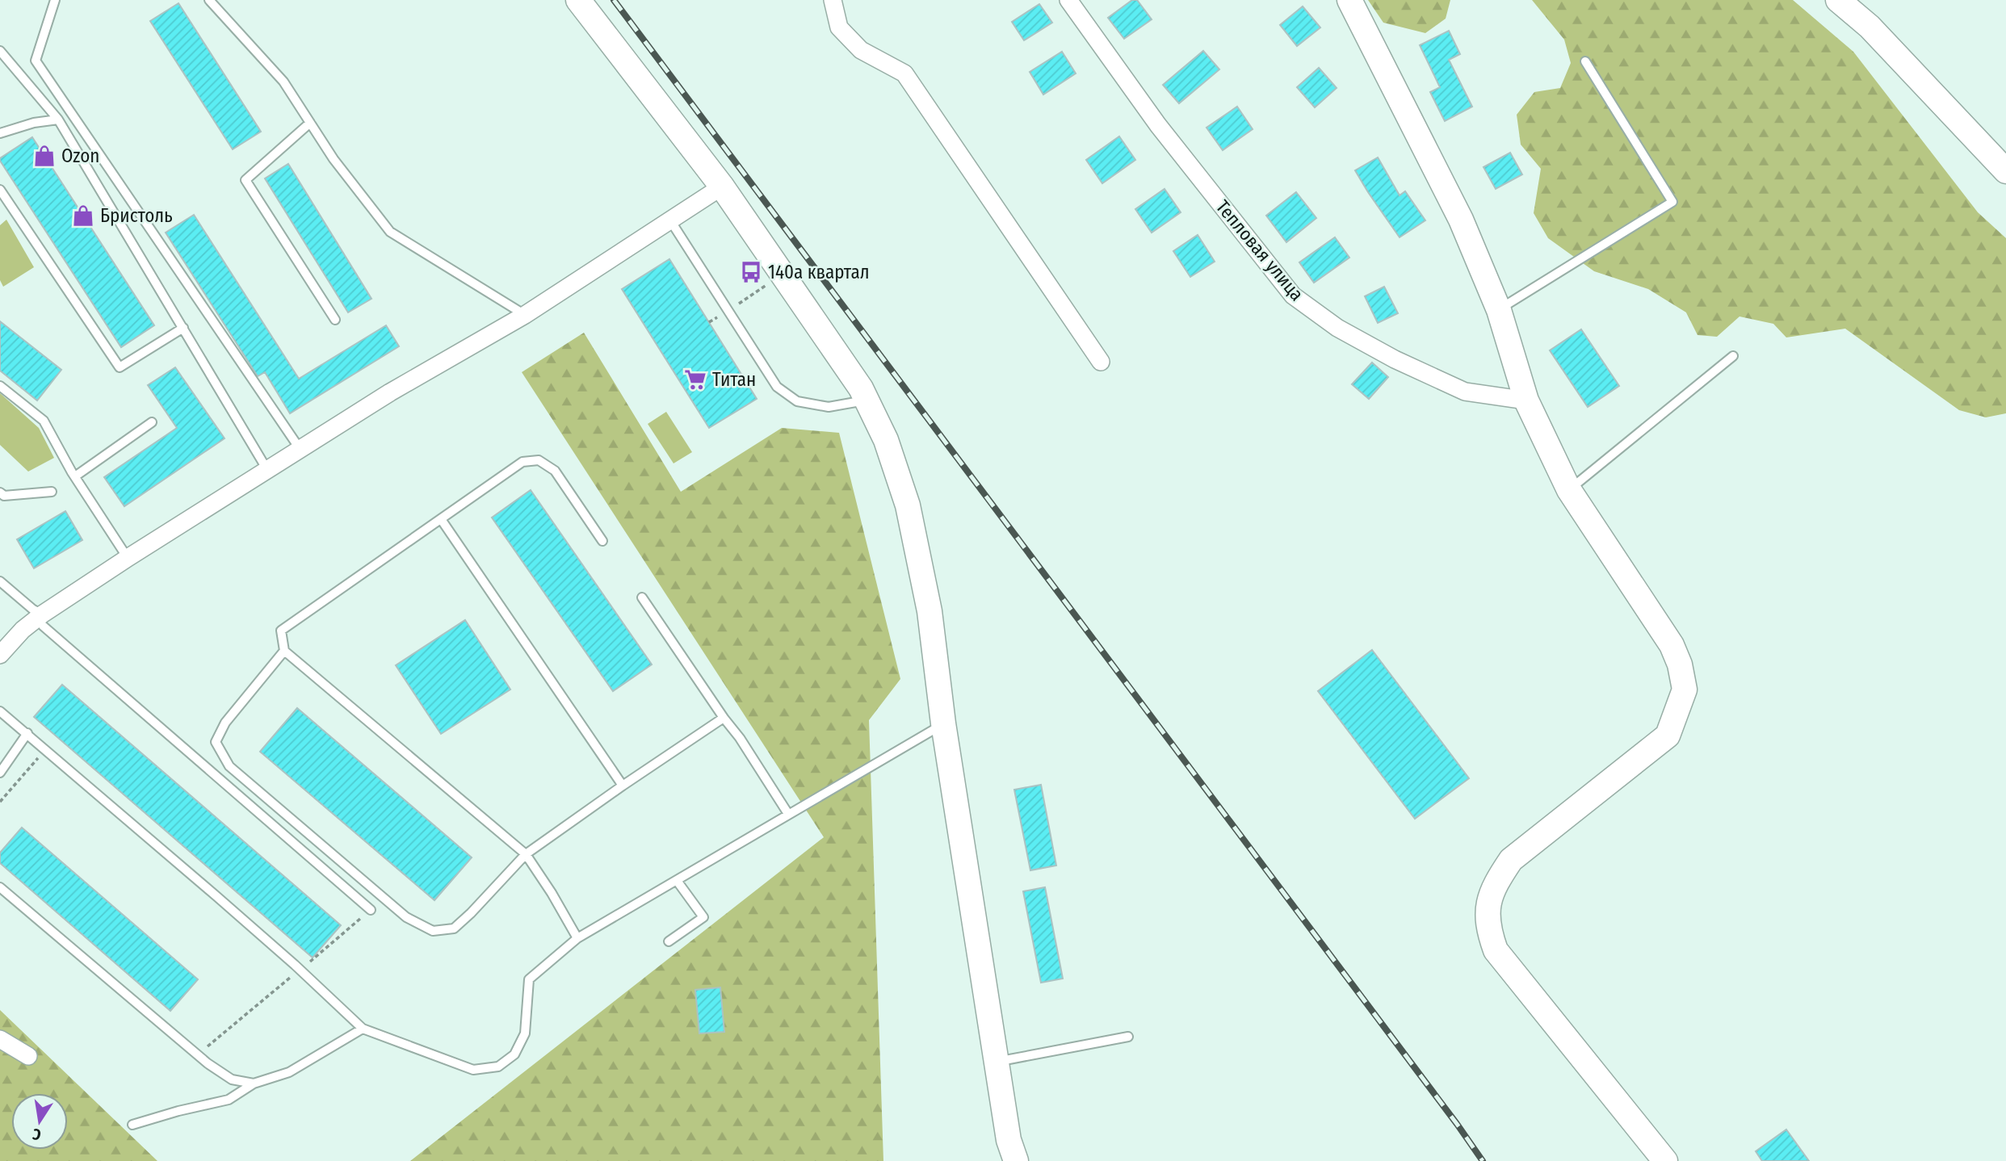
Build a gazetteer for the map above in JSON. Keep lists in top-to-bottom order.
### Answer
{
  "streets": {
    "street": ["Тепловая улица"]
  },
  "places": {
    "shop": ["Ozon", "Бристоль"],
    "bus stop": ["140а квартал"],
    "supermarket": ["Титан"]
  },
  "north": "bottom"
}
